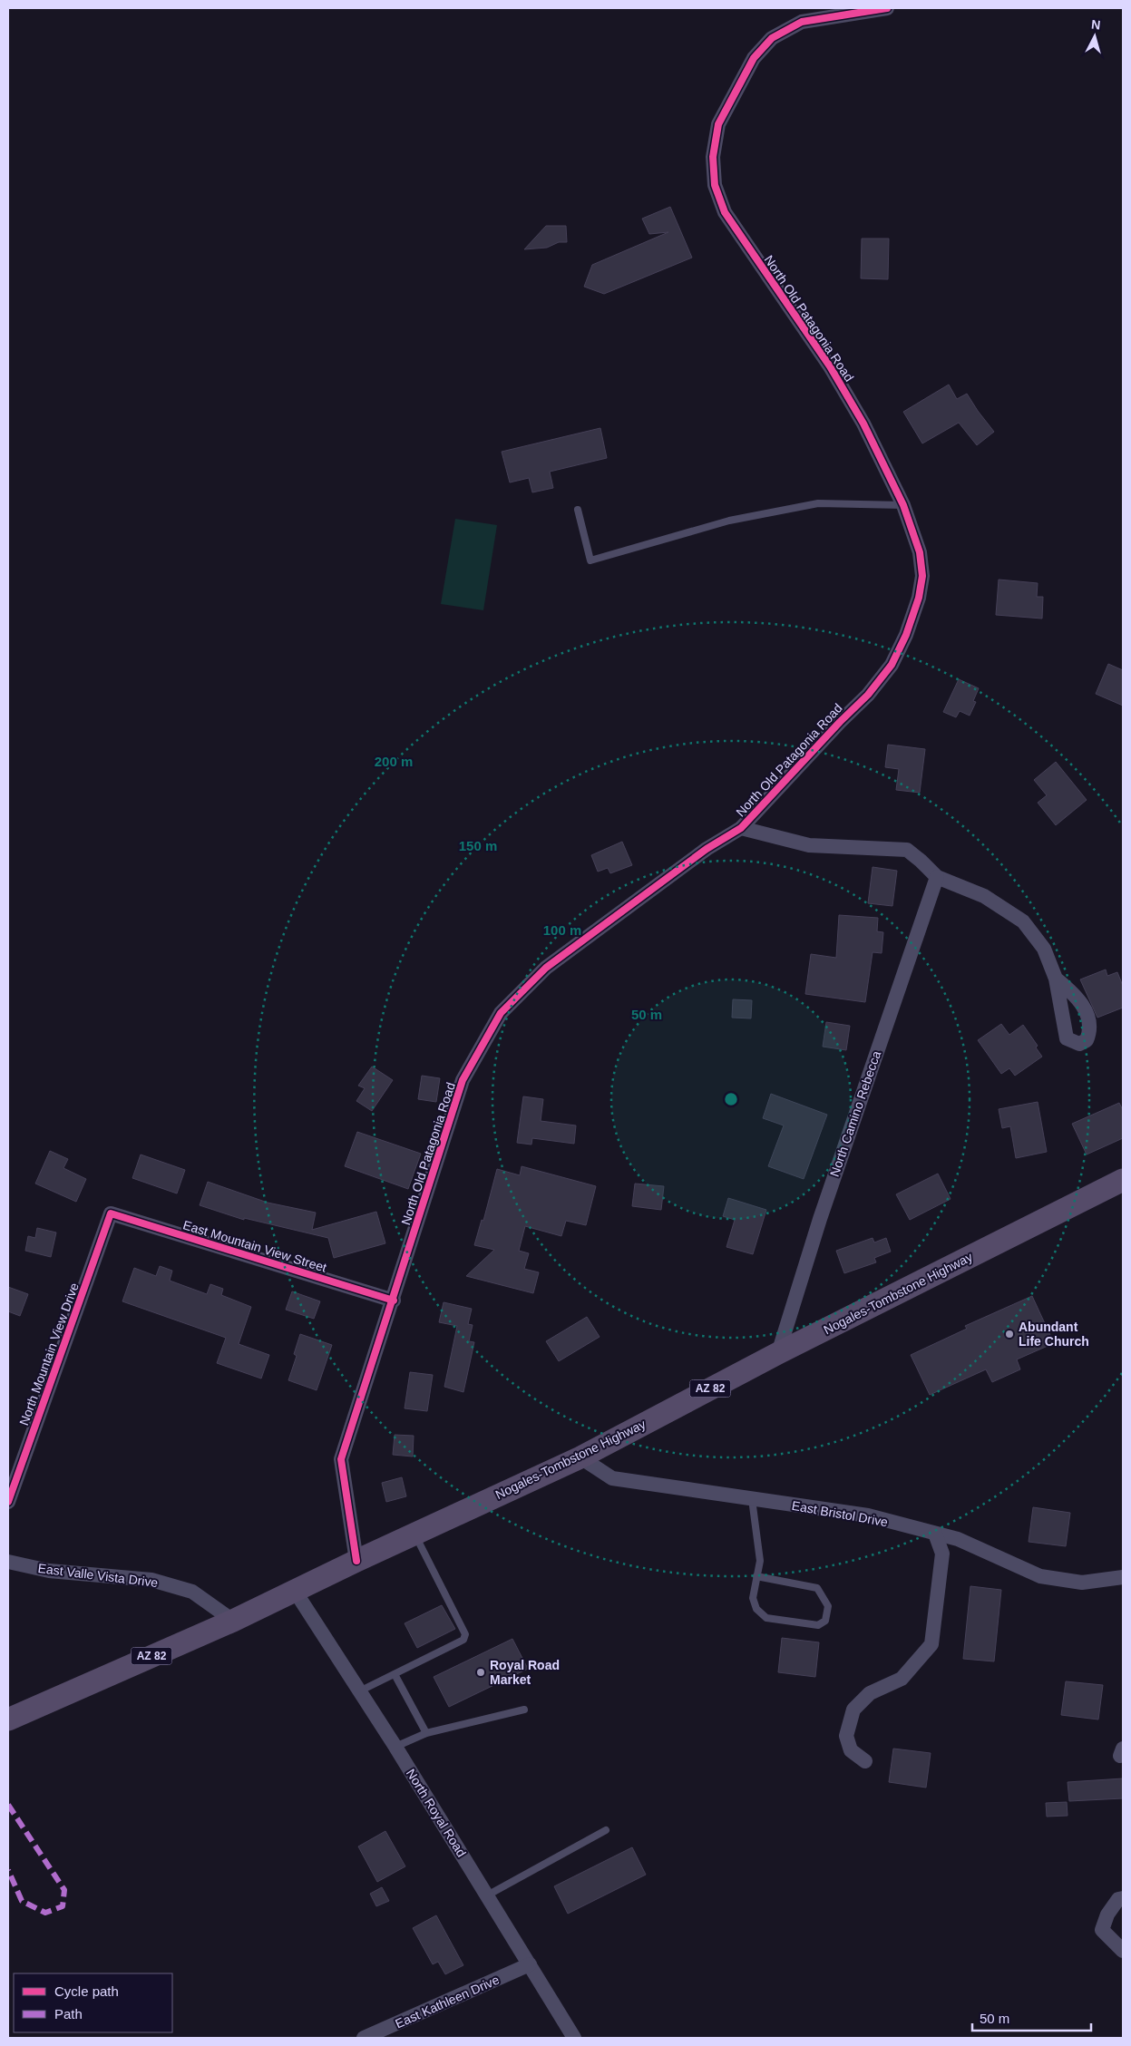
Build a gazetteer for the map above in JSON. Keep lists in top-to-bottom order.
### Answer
{
  "streets": {
    "main road": ["Nogales-Tombstone Highway", "AZ 82"],
    "street": [
      "North Old Patagonia Road",
      "North Camino Rebecca",
      "East Mountain View Street",
      "North Mountain View Drive",
      "East Bristol Drive",
      "East Valle Vista Drive",
      "North Royal Road",
      "East Kathleen Drive"
    ]
  },
  "crossings": [
    ["North Old Patagonia Road", "East Mountain View Street"],
    ["North Old Patagonia Road", "Nogales-Tombstone Highway"],
    ["North Camino Rebecca", "Nogales-Tombstone Highway"],
    ["East Mountain View Street", "North Mountain View Drive"],
    ["Nogales-Tombstone Highway", "East Bristol Drive"],
    ["Nogales-Tombstone Highway", "East Valle Vista Drive"],
    ["Nogales-Tombstone Highway", "North Royal Road"],
    ["North Royal Road", "East Kathleen Drive"]
  ],
  "places": ["Abundant Life Church", "Royal Road Market"],
  "legend": ["Cycle path", "Path"],
  "scale_bar": "50 m",
  "north": "top",
  "rings": [
    "200 m",
    "150 m",
    "100 m",
    "50 m"
  ]
}
